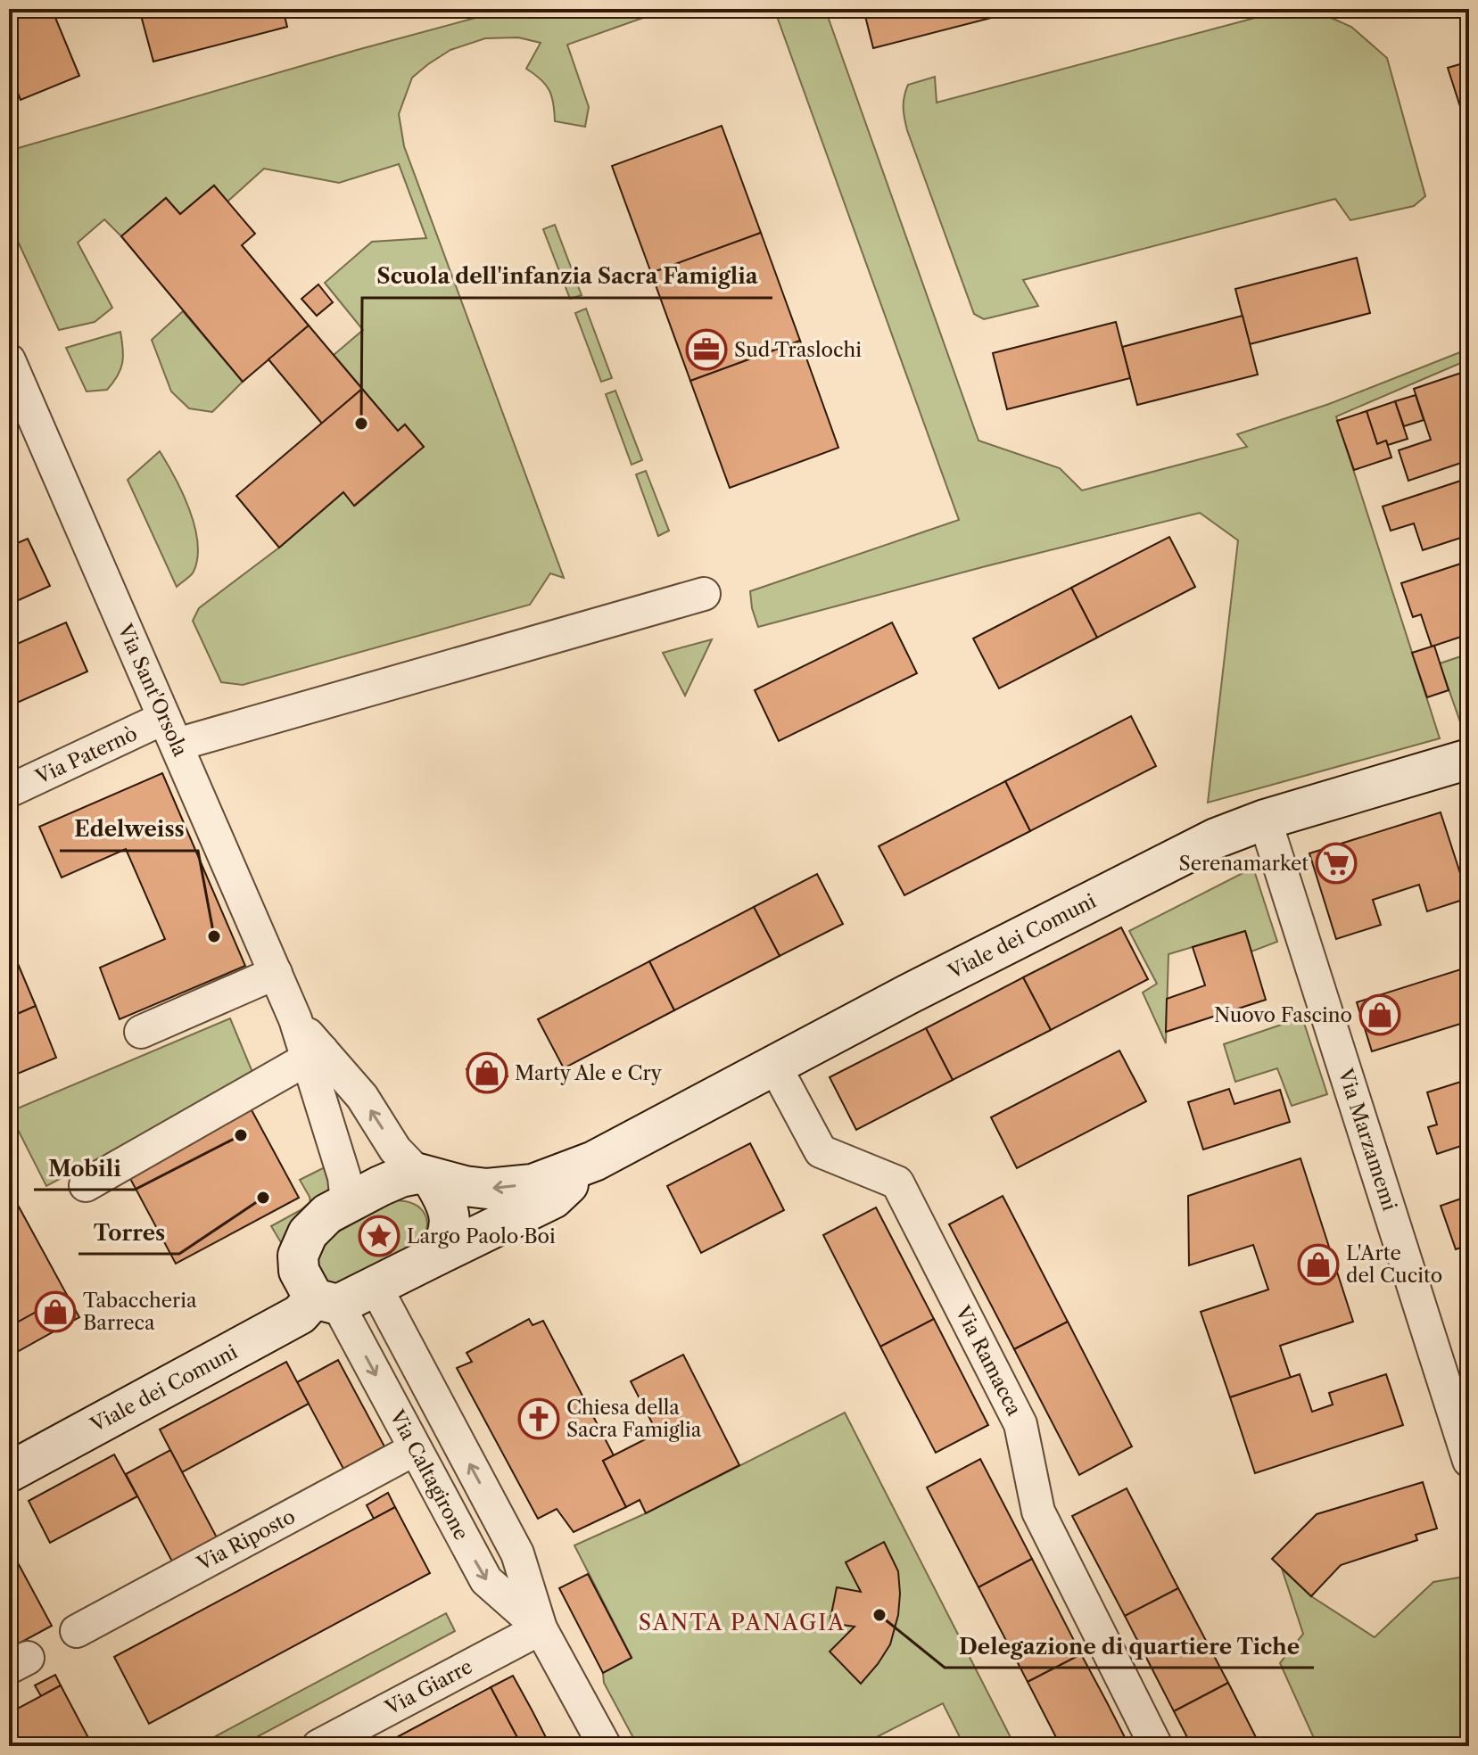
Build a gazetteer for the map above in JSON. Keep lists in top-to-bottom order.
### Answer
{
  "streets": {
    "street": [
      "Via Sant'Orsola",
      "Via Paternò",
      "Viale dei Comuni",
      "Via Marzamemi",
      "Via Ramacca",
      "Via Caltagirone",
      "Via Riposto",
      "Via Giarre"
    ]
  },
  "crossings": [
    ["Via Sant'Orsola", "Via Paternò"],
    ["Viale dei Comuni", "Via Marzamemi"],
    ["Viale dei Comuni", "Via Ramacca"],
    ["Viale dei Comuni", "Via Caltagirone"],
    ["Via Caltagirone", "Via Riposto"],
    ["Via Caltagirone", "Via Giarre"]
  ],
  "districts": ["SANTA PANAGIA"],
  "places": {
    "office": ["Sud Traslochi"],
    "other": [
      "Scuola dell'infanzia Sacra Famiglia",
      "Edelweiss",
      "Mobili",
      "Torres",
      "Delegazione di quartiere Tiche"
    ],
    "supermarket": ["Serenamarket"],
    "shop": [
      "Nuovo Fascino",
      "Marty Ale e Cry",
      "L'Arte del Cucito",
      "Tabaccheria Barreca"
    ],
    "place": ["Largo Paolo Boi"],
    "church": ["Chiesa della Sacra Famiglia"]
  }
}
